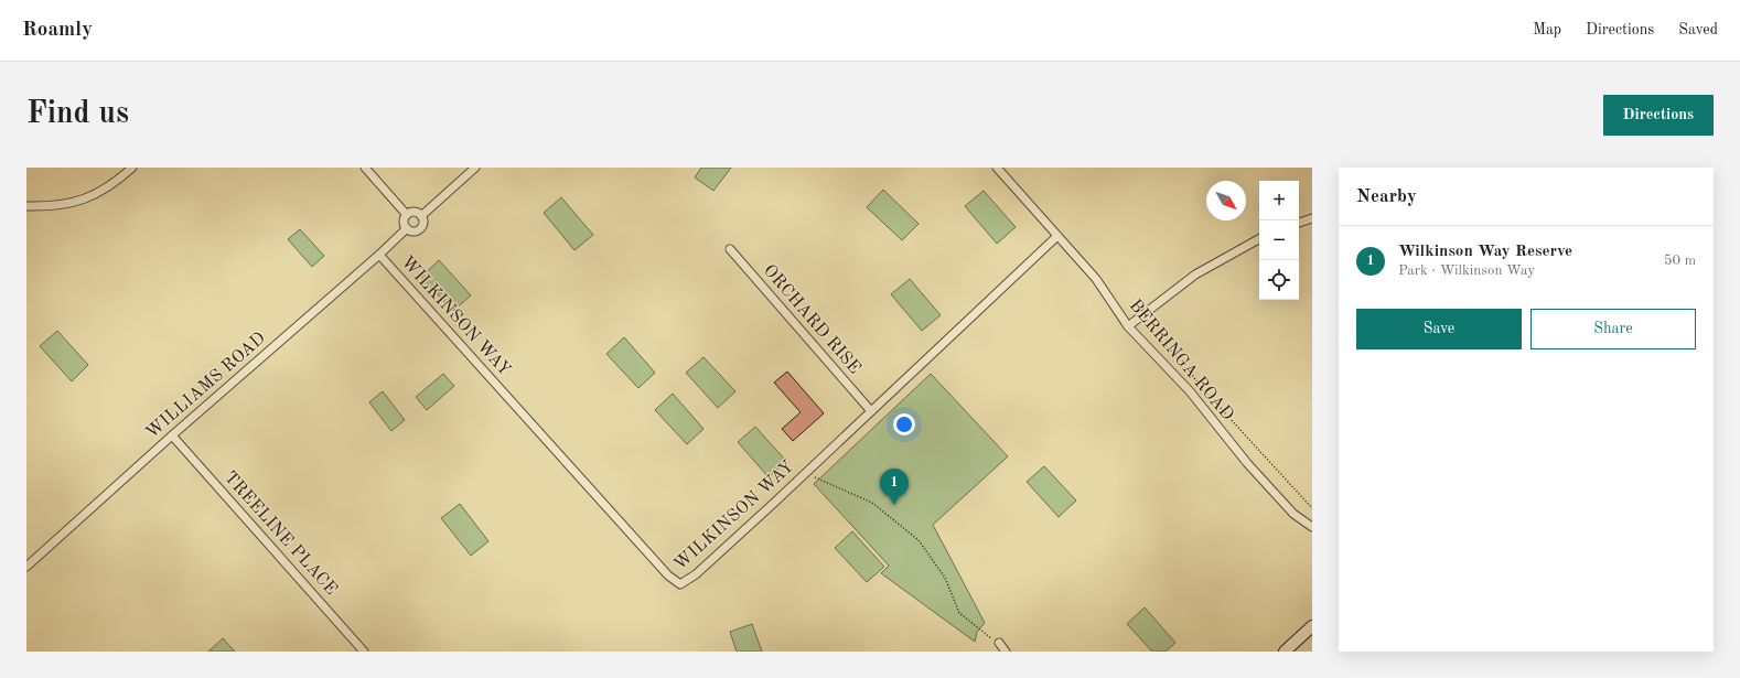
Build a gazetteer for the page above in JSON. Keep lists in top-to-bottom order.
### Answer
{
  "streets": {
    "street": [
      "WILKINSON WAY",
      "ORCHARD RISE",
      "BERRINGA ROAD",
      "WILLIAMS ROAD",
      "TREELINE PLACE"
    ]
  },
  "crossings": [
    ["WILKINSON WAY", "ORCHARD RISE"],
    ["WILKINSON WAY", "BERRINGA ROAD"],
    ["WILKINSON WAY", "WILLIAMS ROAD"],
    ["WILLIAMS ROAD", "TREELINE PLACE"]
  ],
  "north": "bottom right",
  "page": {
    "header": "Roamly",
    "nav": ["Map", "Directions", "Saved"],
    "buttons": [
      "Directions",
      ["Save", "Share"]
    ],
    "title": "Find us",
    "heading": "Nearby",
    "map_buttons": ["+", "−"],
    "list": [
      {
        "mark": "1",
        "name": "Wilkinson Way Reserve",
        "note": "Park · Wilkinson Way",
        "value": "50 m"
      }
    ],
    "pins": "1"
  }
}
